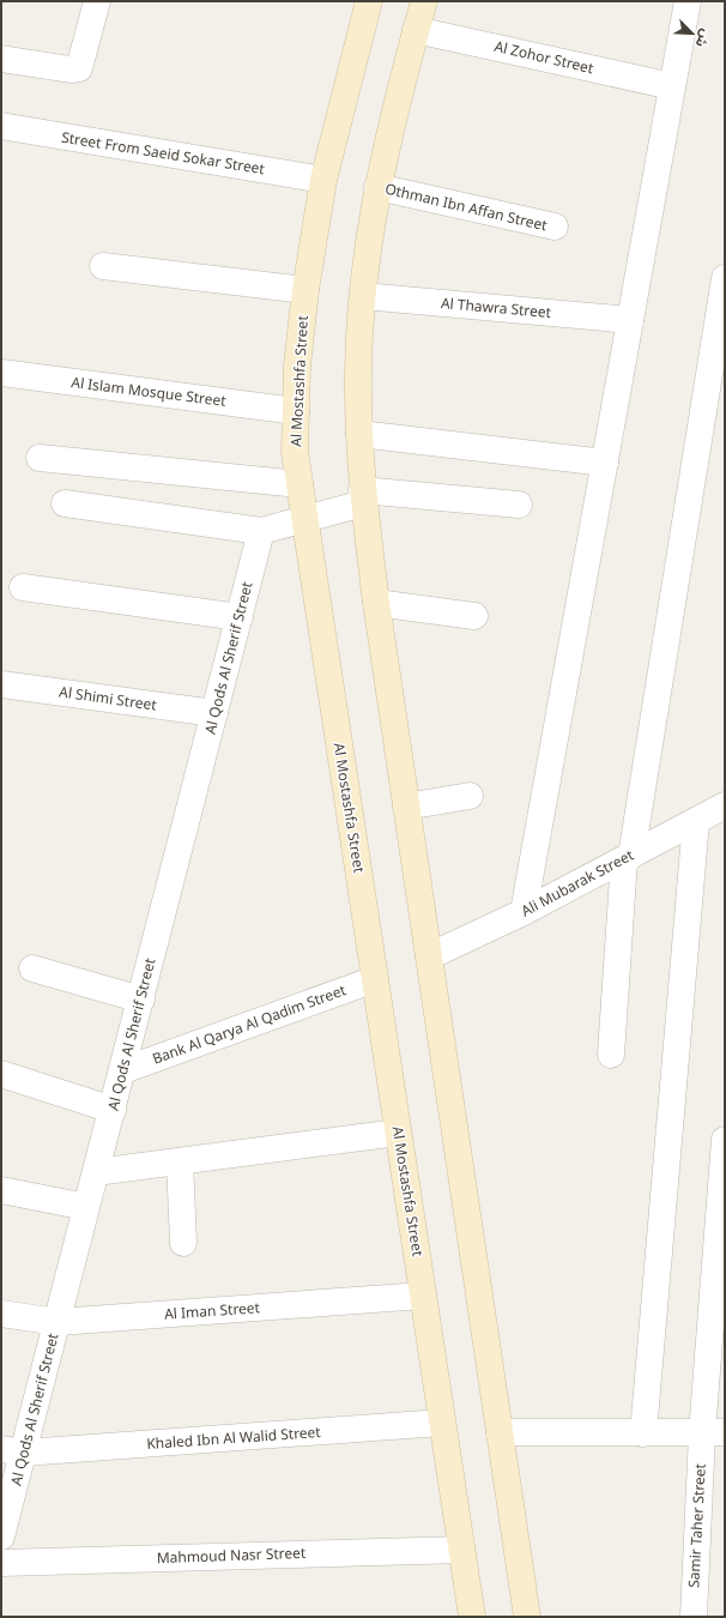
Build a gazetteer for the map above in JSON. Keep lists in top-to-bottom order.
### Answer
{
  "streets": {
    "street": [
      "Al Zohor Street",
      "Street From Saeid Sokar Street",
      "Othman Ibn Affan Street",
      "Al Thawra Street",
      "Al Mostashfa Street",
      "Al Islam Mosque Street",
      "Al Qods Al Sherif Street",
      "Al Shimi Street",
      "Ali Mubarak Street",
      "Bank Al Qarya Al Qadim Street",
      "Al Iman Street",
      "Khaled Ibn Al Walid Street",
      "Samir Taher Street",
      "Mahmoud Nasr Street"
    ]
  },
  "crossings": [
    ["Street From Saeid Sokar Street", "Al Mostashfa Street"],
    ["Al Mostashfa Street", "Al Islam Mosque Street"],
    ["Al Mostashfa Street", "Bank Al Qarya Al Qadim Street"],
    ["Al Mostashfa Street", "Al Iman Street"],
    ["Al Mostashfa Street", "Khaled Ibn Al Walid Street"],
    ["Al Mostashfa Street", "Mahmoud Nasr Street"],
    ["Al Qods Al Sherif Street", "Al Shimi Street"],
    ["Al Qods Al Sherif Street", "Bank Al Qarya Al Qadim Street"],
    ["Al Qods Al Sherif Street", "Al Iman Street"],
    ["Al Qods Al Sherif Street", "Khaled Ibn Al Walid Street"]
  ],
  "north": "bottom right"
}
